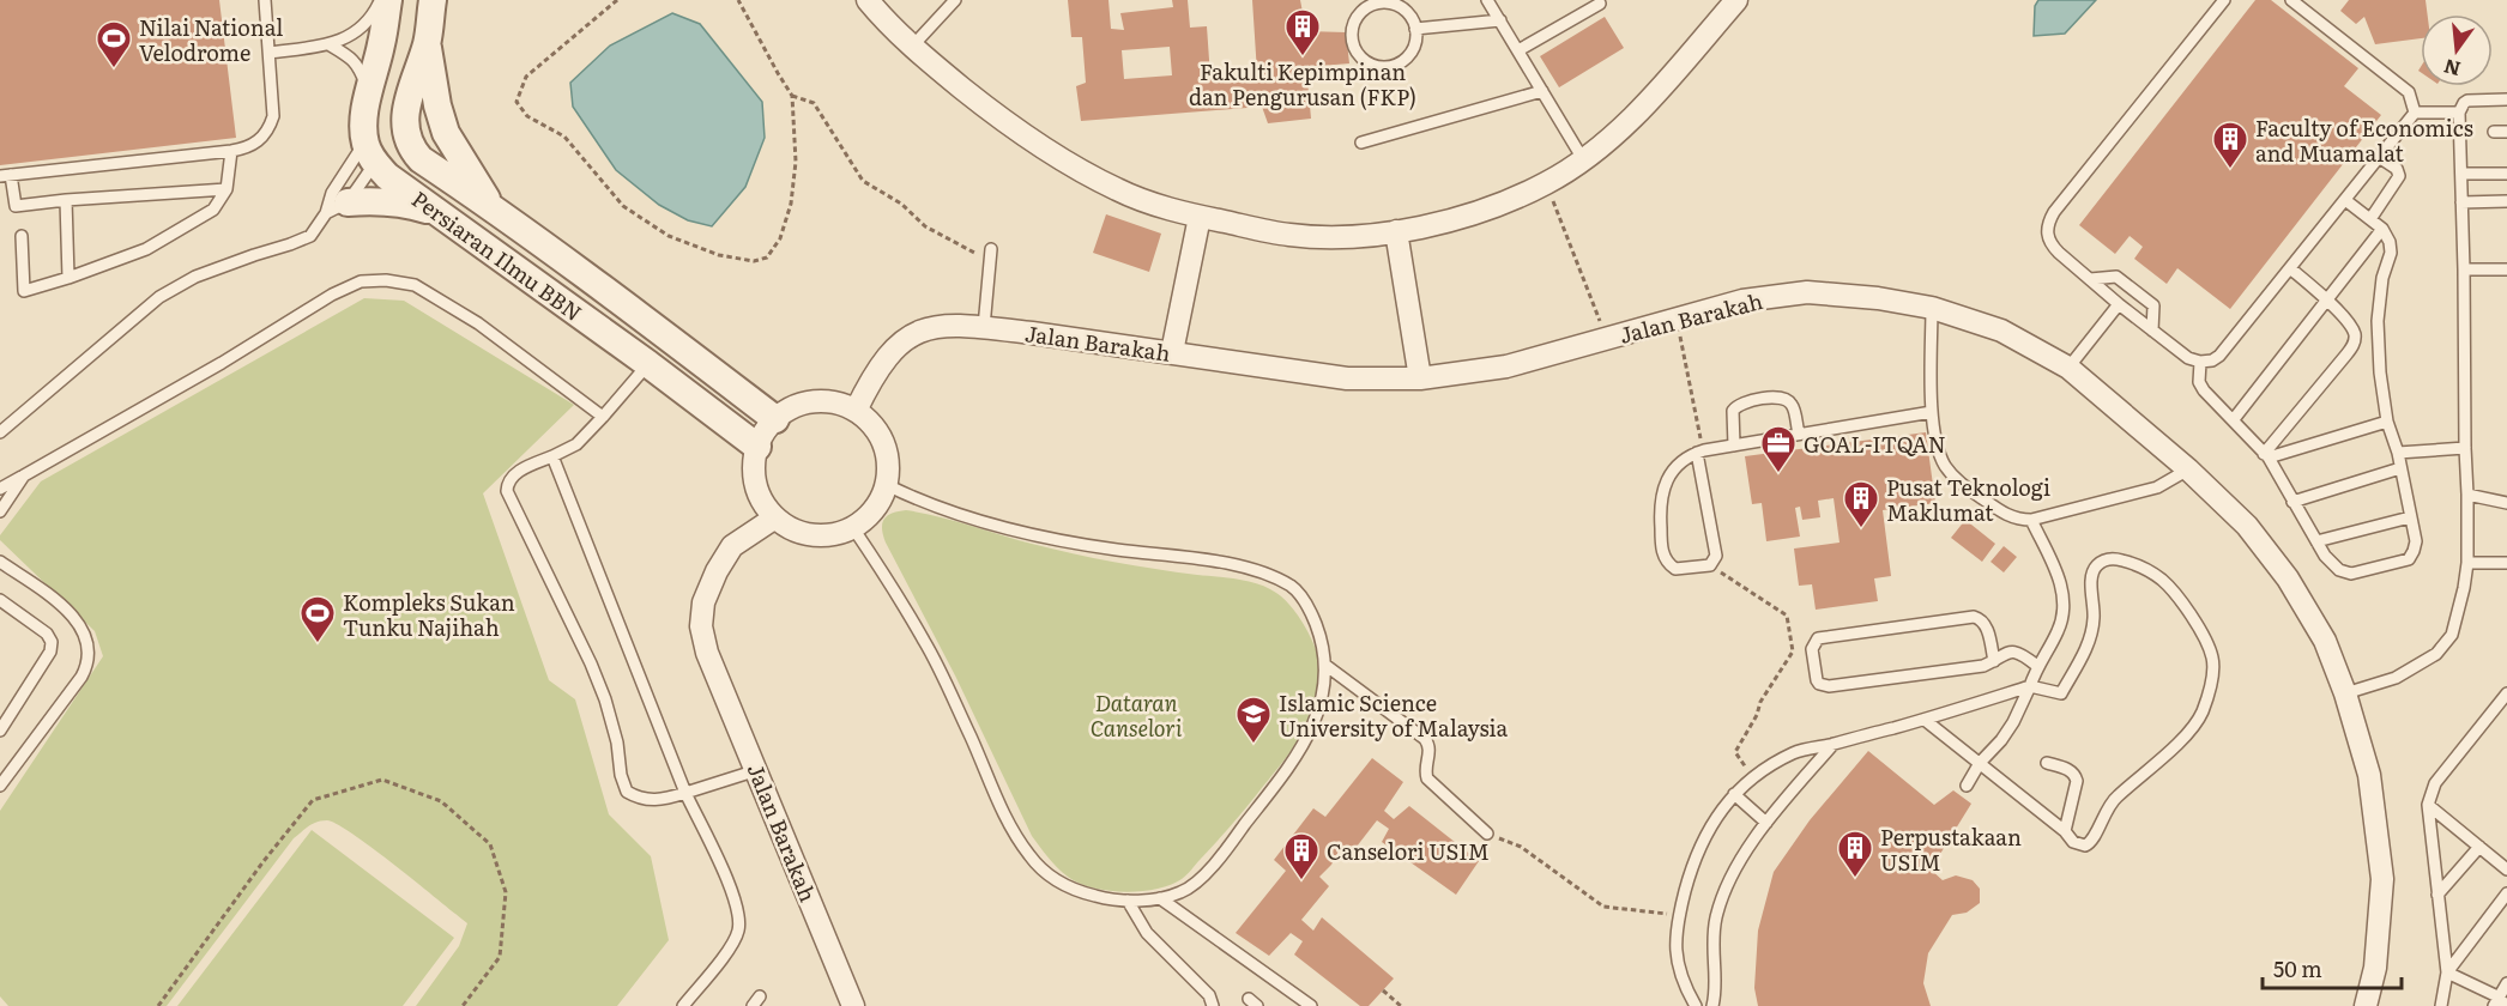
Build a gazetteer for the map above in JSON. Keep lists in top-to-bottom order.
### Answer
{
  "streets": {
    "street": ["Persiaran Ilmu BBN", "Jalan Barakah"]
  },
  "crossings": [
    ["Persiaran Ilmu BBN", "Jalan Barakah"]
  ],
  "parks": ["Dataran Canselori"],
  "places": {
    "building": [
      "Fakulti Kepimpinan dan Pengurusan (FKP)",
      "Faculty of Economics and Muamalat",
      "Pusat Teknologi Maklumat",
      "Perpustakaan USIM",
      "Canselori USIM"
    ],
    "sports": ["Nilai National Velodrome", "Kompleks Sukan Tunku Najihah"],
    "office": ["GOAL-ITQAN"],
    "school or university": ["Islamic Science University of Malaysia"]
  },
  "scale_bar": "50 m",
  "north": "bottom"
}
